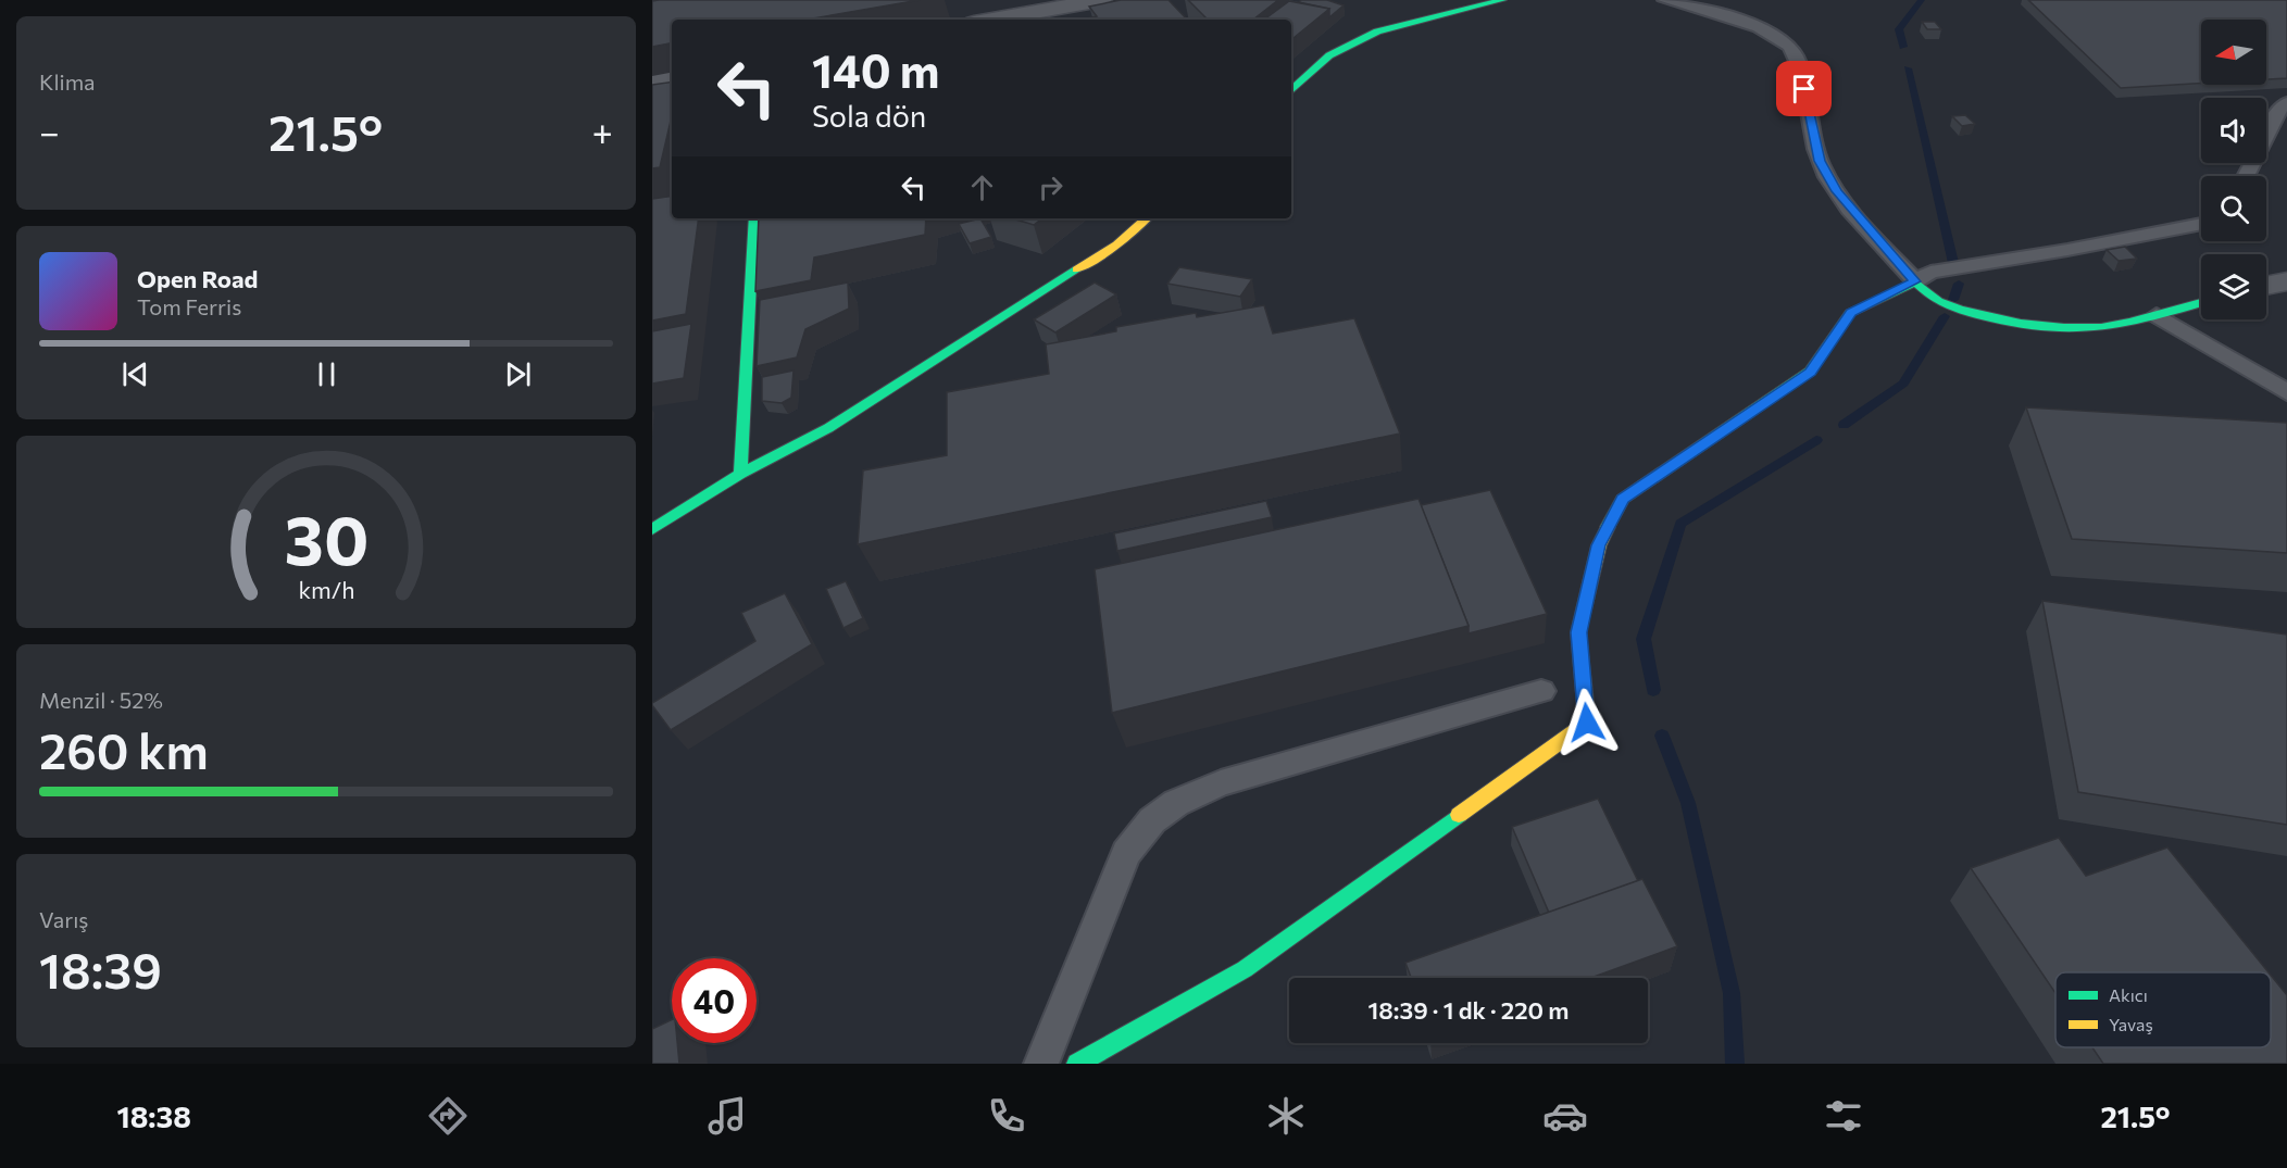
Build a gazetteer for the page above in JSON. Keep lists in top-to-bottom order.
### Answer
{
  "legend": ["Akıcı", "Yavaş"],
  "north": "left",
  "page": {
    "tile": [
      "Klima",
      ["Menzil · 52%", "260 km"],
      ["Varış", "18:39"]
    ],
    "turn": ["140 m", "Sola dön"],
    "heat": ["−", "21.5°", "+"],
    "song": ["Open Road", "Tom Ferris"],
    "limit": "40",
    "trip": "18:39 · 1 dk · 220 m",
    "tabs": ["18:38", "21.5°"],
    "gauge": ["30", "km/h"]
  }
}
